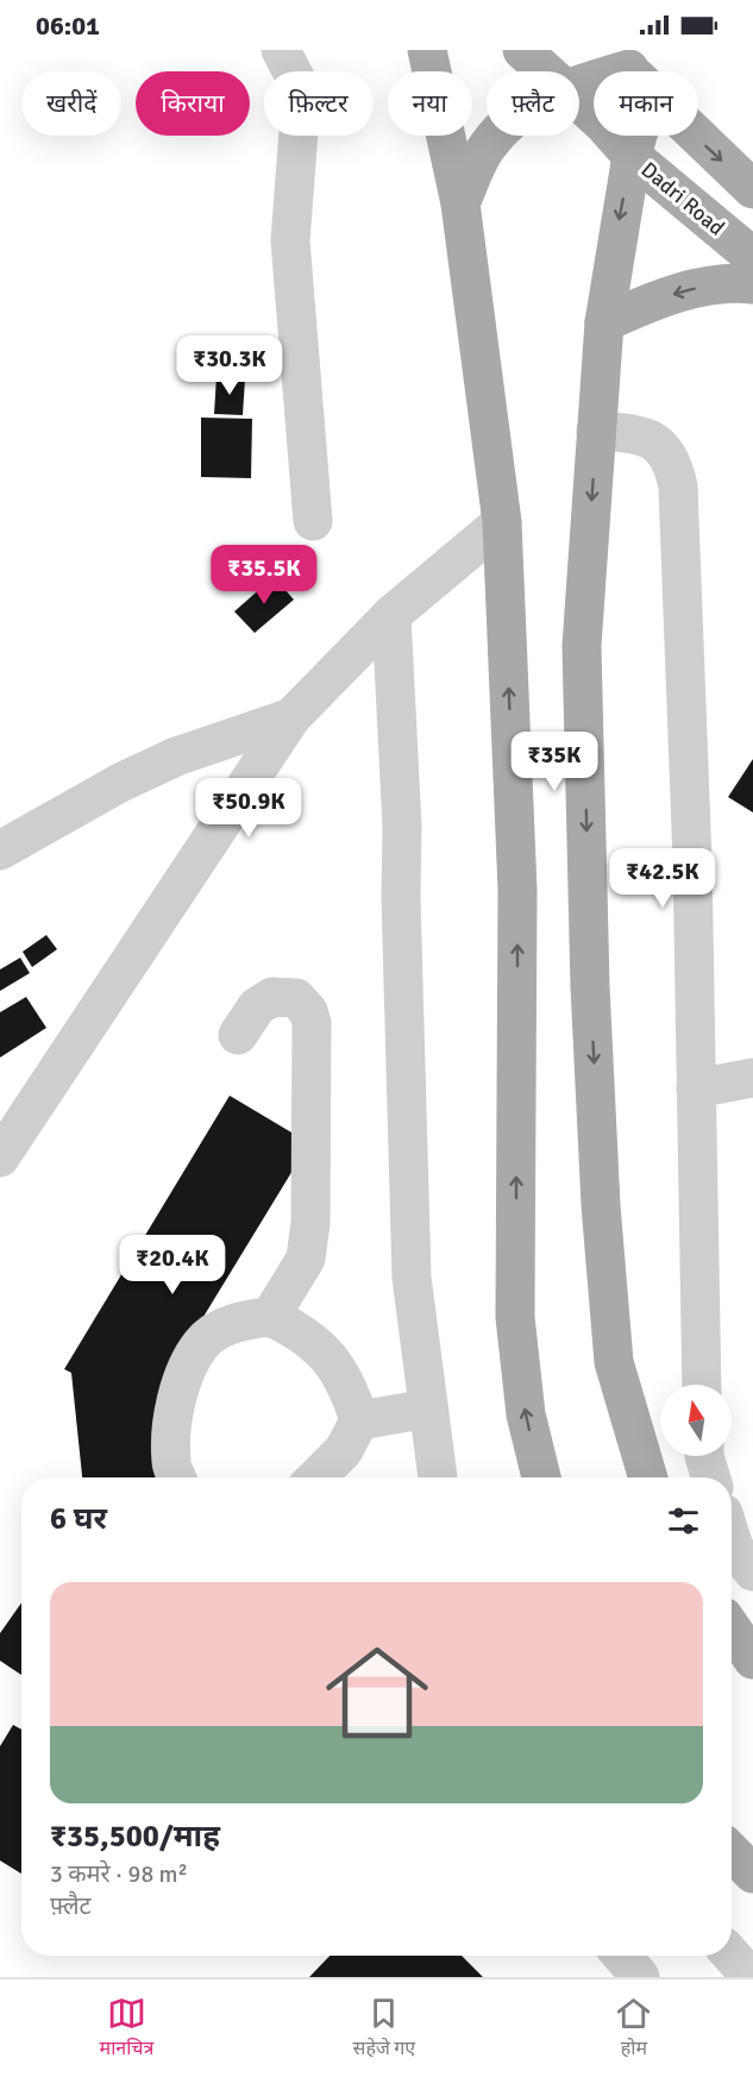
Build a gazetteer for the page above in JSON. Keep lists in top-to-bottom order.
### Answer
{
  "streets": {
    "main road": ["Dadri Road"]
  },
  "north": "top",
  "page": {
    "status": "06:01",
    "chip": [
      "खरीदें",
      "किराया",
      "फ़िल्टर",
      "नया",
      "फ़्लैट",
      "मकान"
    ],
    "price": [
      "₹30.3K",
      "₹35.5K",
      "₹35K",
      "₹50.9K",
      "₹42.5K",
      "₹20.4K"
    ],
    "heading": "6 घर",
    "list": [
      {
        "name": "₹35,500/माह",
        "note": "3 कमरे · 98 m² · फ़्लैट"
      }
    ],
    "tabs": ["मानचित्र", "सहेजे गए", "होम"]
  }
}
